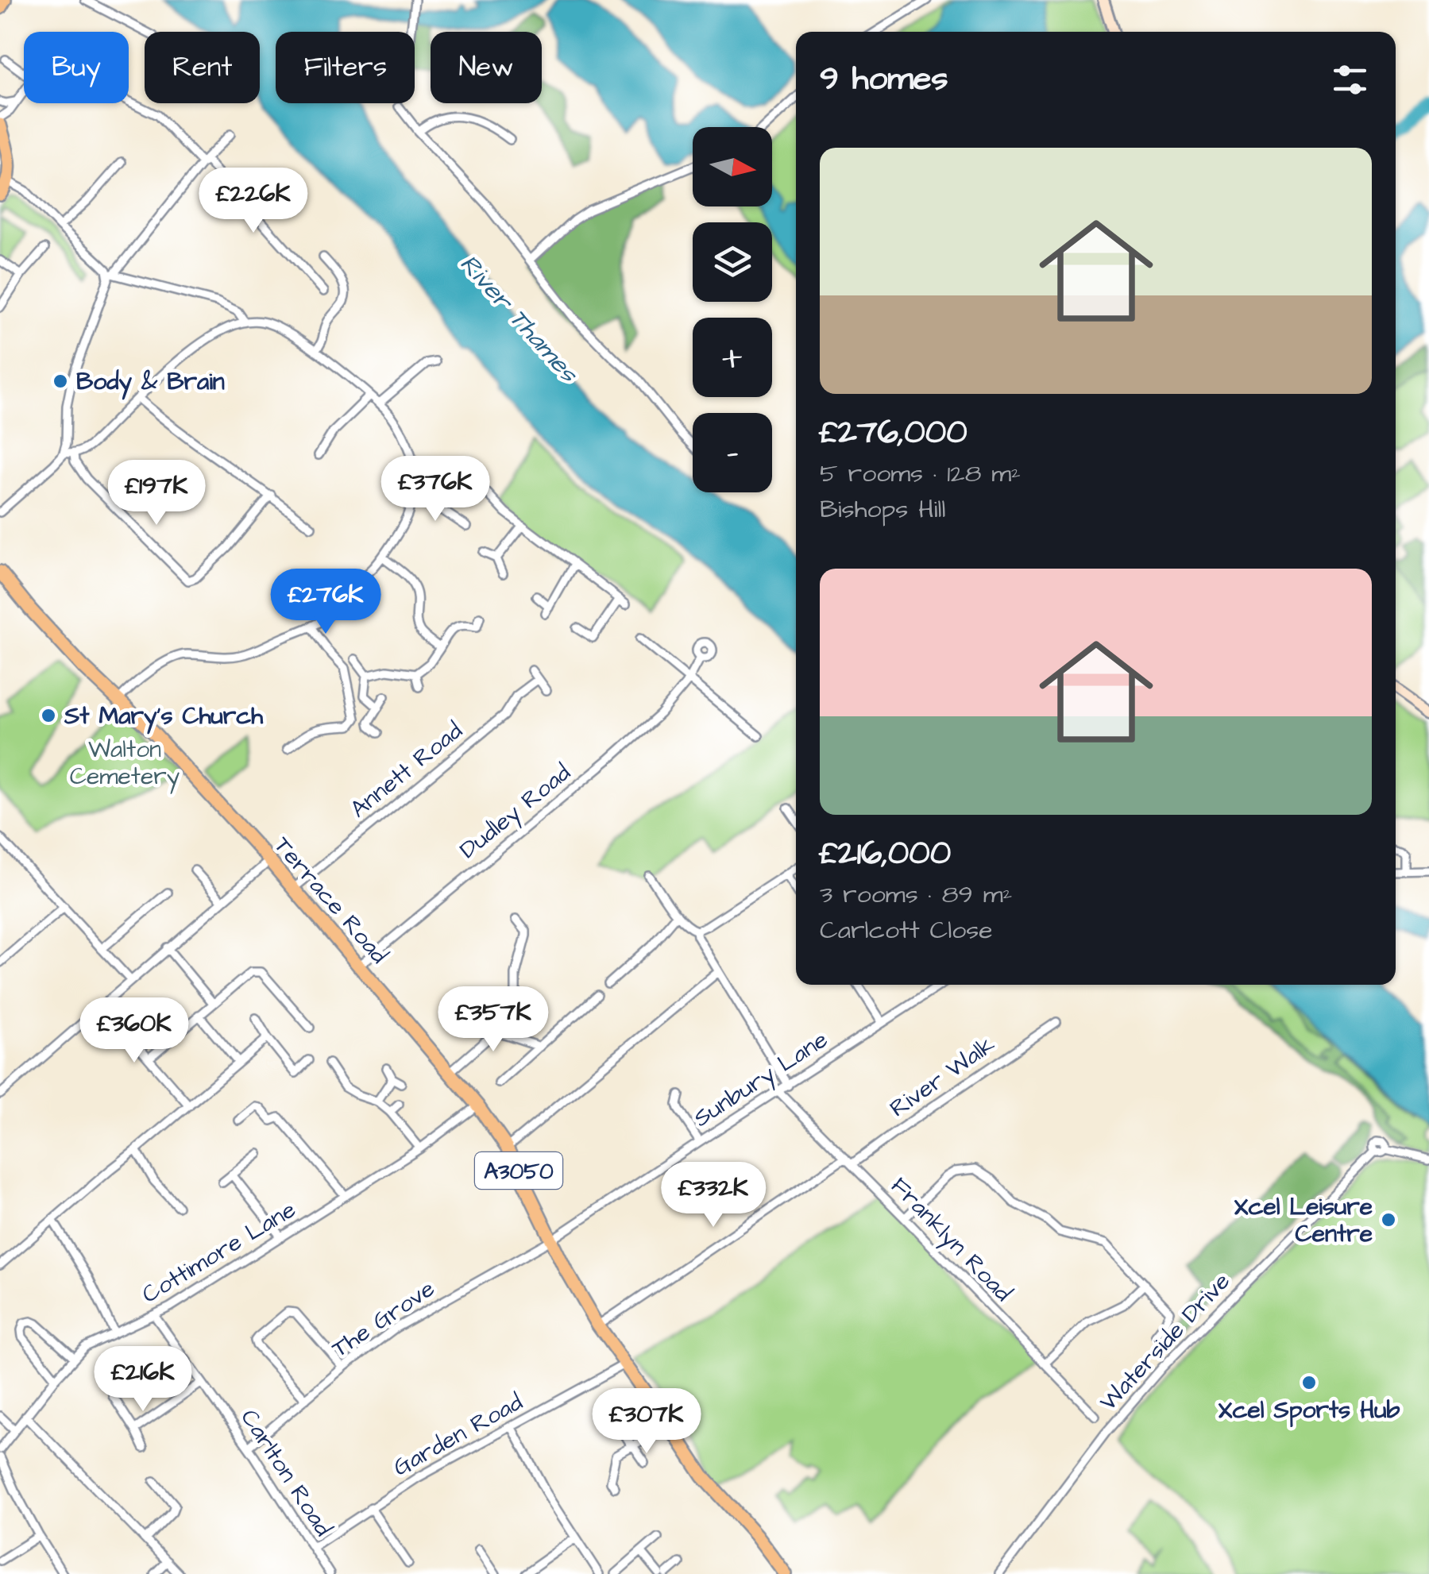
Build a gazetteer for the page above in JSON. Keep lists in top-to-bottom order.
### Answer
{
  "streets": {
    "main road": ["Terrace Road", "A3050"],
    "street": [
      "Annett Road",
      "Dudley Road",
      "River Walk",
      "Sunbury Lane",
      "Franklyn Road",
      "Cottimore Lane",
      "The Grove",
      "Waterside Drive",
      "Garden Road",
      "Carlton Road"
    ]
  },
  "crossings": [
    ["Annett Road", "Terrace Road"],
    ["Dudley Road", "Terrace Road"],
    ["Terrace Road", "River Walk"],
    ["Terrace Road", "Sunbury Lane"],
    ["Terrace Road", "A3050"],
    ["Terrace Road", "Cottimore Lane"],
    ["Terrace Road", "The Grove"],
    ["Terrace Road", "Garden Road"],
    ["River Walk", "Franklyn Road"],
    ["Sunbury Lane", "Franklyn Road"],
    ["Sunbury Lane", "The Grove"],
    ["Cottimore Lane", "Carlton Road"],
    ["The Grove", "Carlton Road"],
    ["Garden Road", "Carlton Road"]
  ],
  "water": ["River Thames"],
  "parks": ["Walton Cemetery"],
  "places": [
    "Body & Brain",
    "St Mary's Church",
    "Xcel Leisure Centre",
    "Xcel Sports Hub"
  ],
  "north": "right",
  "page": {
    "chip": [
      "Buy",
      "Rent",
      "Filters",
      "New"
    ],
    "heading": "9 homes",
    "map_buttons": ["+", "−"],
    "list": [
      {
        "name": "£276,000",
        "note": "5 rooms · 128 m² · Bishops Hill"
      },
      {
        "name": "£216,000",
        "note": "3 rooms · 89 m² · Carlcott Close"
      }
    ],
    "price": [
      "£226K",
      "£376K",
      "£197K",
      "£276K",
      "£357K",
      "£360K",
      "£332K",
      "£216K",
      "£307K"
    ]
  }
}
